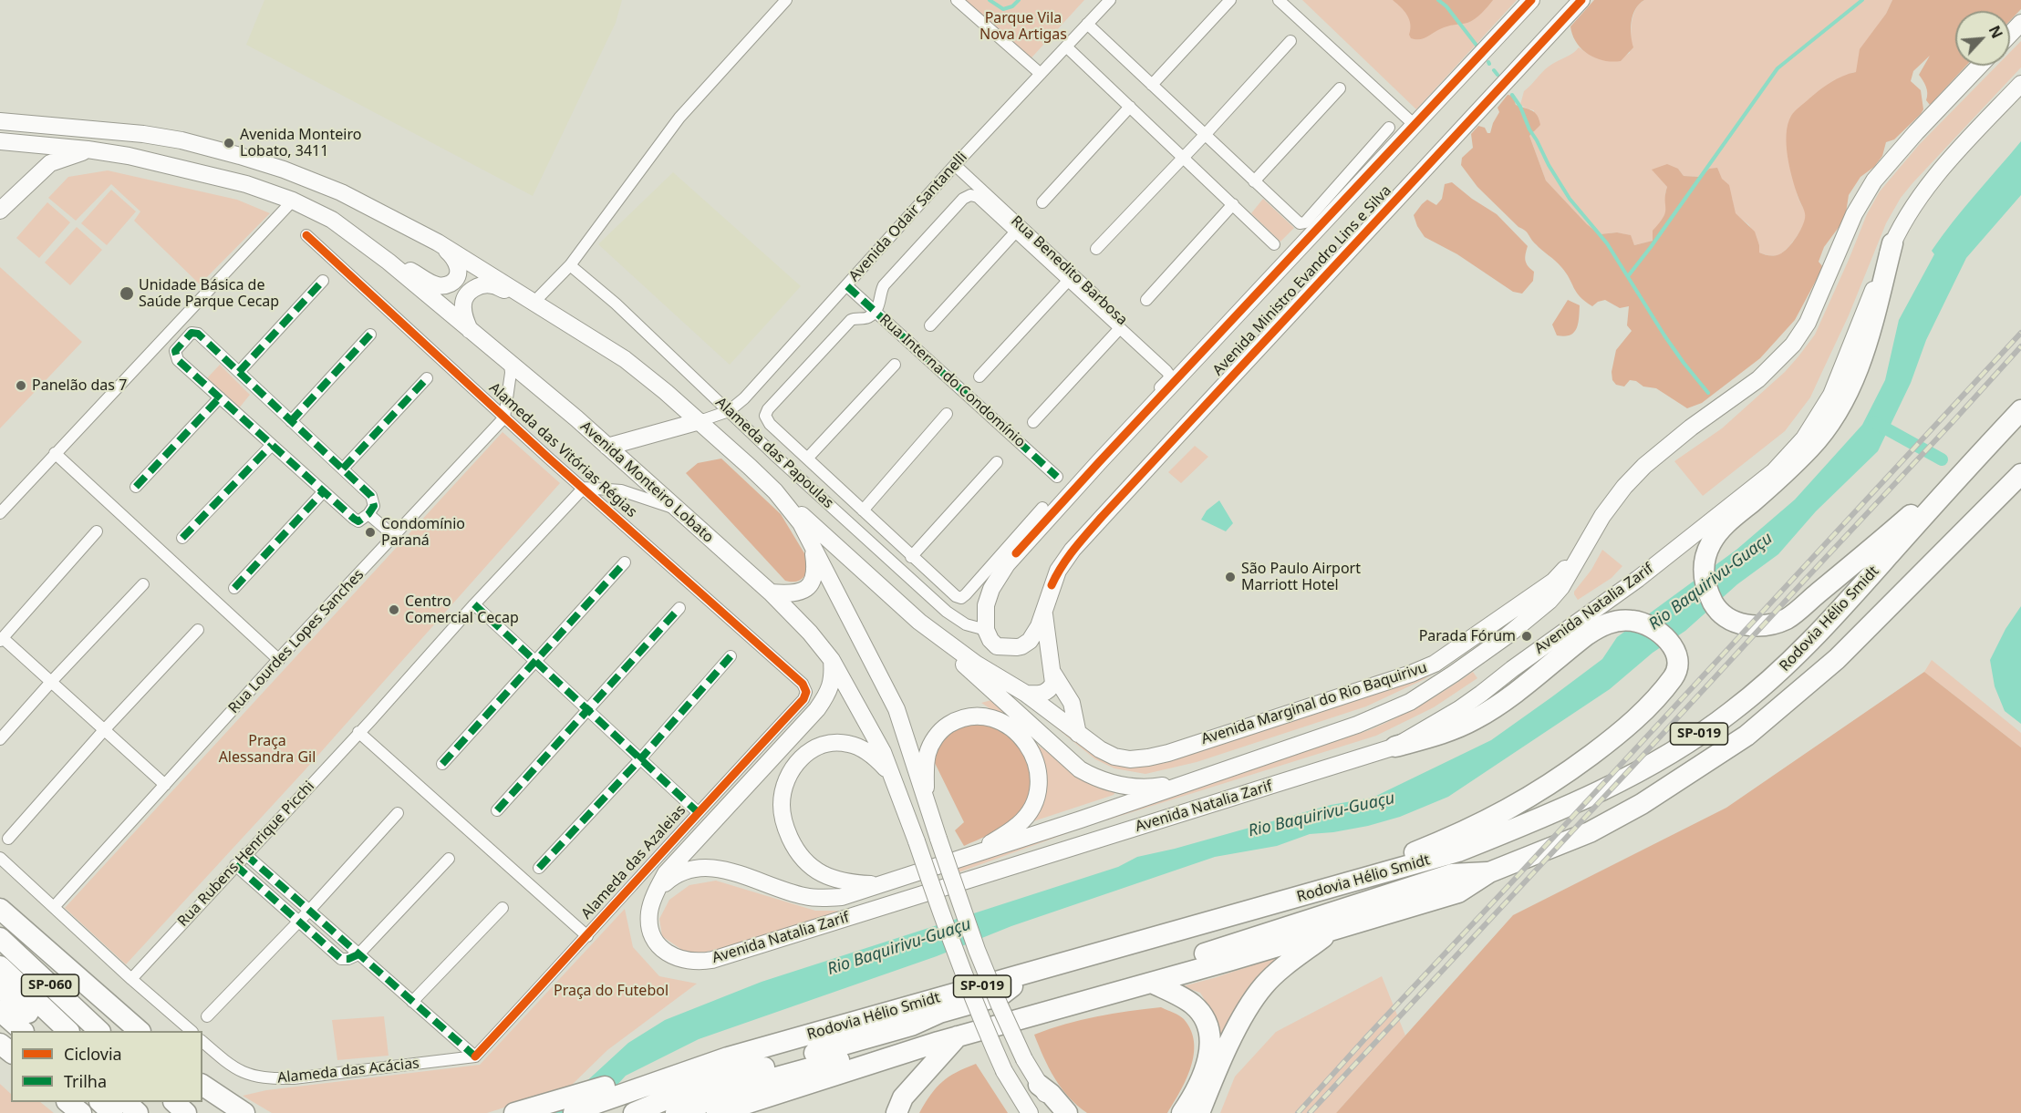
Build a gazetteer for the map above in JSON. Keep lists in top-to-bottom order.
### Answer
{
  "streets": {
    "highway": ["Rodovia Hélio Smidt", "SP-019", "SP-060"],
    "main road": [
      "Avenida Ministro Evandro Lins e Silva",
      "Avenida Monteiro Lobato",
      "Avenida Natalia Zarif",
      "Avenida Marginal do Rio Baquirivu"
    ],
    "street": [
      "Avenida Odair Santanelli",
      "Rua Benedito Barbosa",
      "Rua Interna do Condomínio",
      "Alameda das Vitórias Régias",
      "Alameda das Papoulas",
      "Rua Lourdes Lopes Sanches",
      "Rua Rubens Henrique Picchi",
      "Alameda das Azaleias",
      "Alameda das Acácias"
    ]
  },
  "crossings": [
    ["Avenida Odair Santanelli", "Rua Benedito Barbosa"],
    ["Avenida Odair Santanelli", "Rua Interna do Condomínio"],
    ["Avenida Odair Santanelli", "Alameda das Papoulas"],
    ["Rua Benedito Barbosa", "Avenida Ministro Evandro Lins e Silva"],
    ["Avenida Ministro Evandro Lins e Silva", "Alameda das Papoulas"],
    ["Alameda das Vitórias Régias", "Rua Lourdes Lopes Sanches"],
    ["Alameda das Vitórias Régias", "Rua Rubens Henrique Picchi"],
    ["Alameda das Vitórias Régias", "Alameda das Azaleias"],
    ["Avenida Natalia Zarif", "Avenida Marginal do Rio Baquirivu"],
    ["Alameda das Azaleias", "Alameda das Acácias"]
  ],
  "water": ["Rio Baquirivu-Guaçu"],
  "parks": ["Parque Vila Nova Artigas", "Praça Alessandra Gil", "Praça do Futebol"],
  "places": [
    "Avenida Monteiro Lobato, 3411",
    "Unidade Básica de Saúde Parque Cecap",
    "Panelão das 7",
    "Condomínio Paraná",
    "São Paulo Airport Marriott Hotel",
    "Centro Comercial Cecap",
    "Parada Fórum"
  ],
  "legend": ["Ciclovia", "Trilha"],
  "north": "top right"
}
